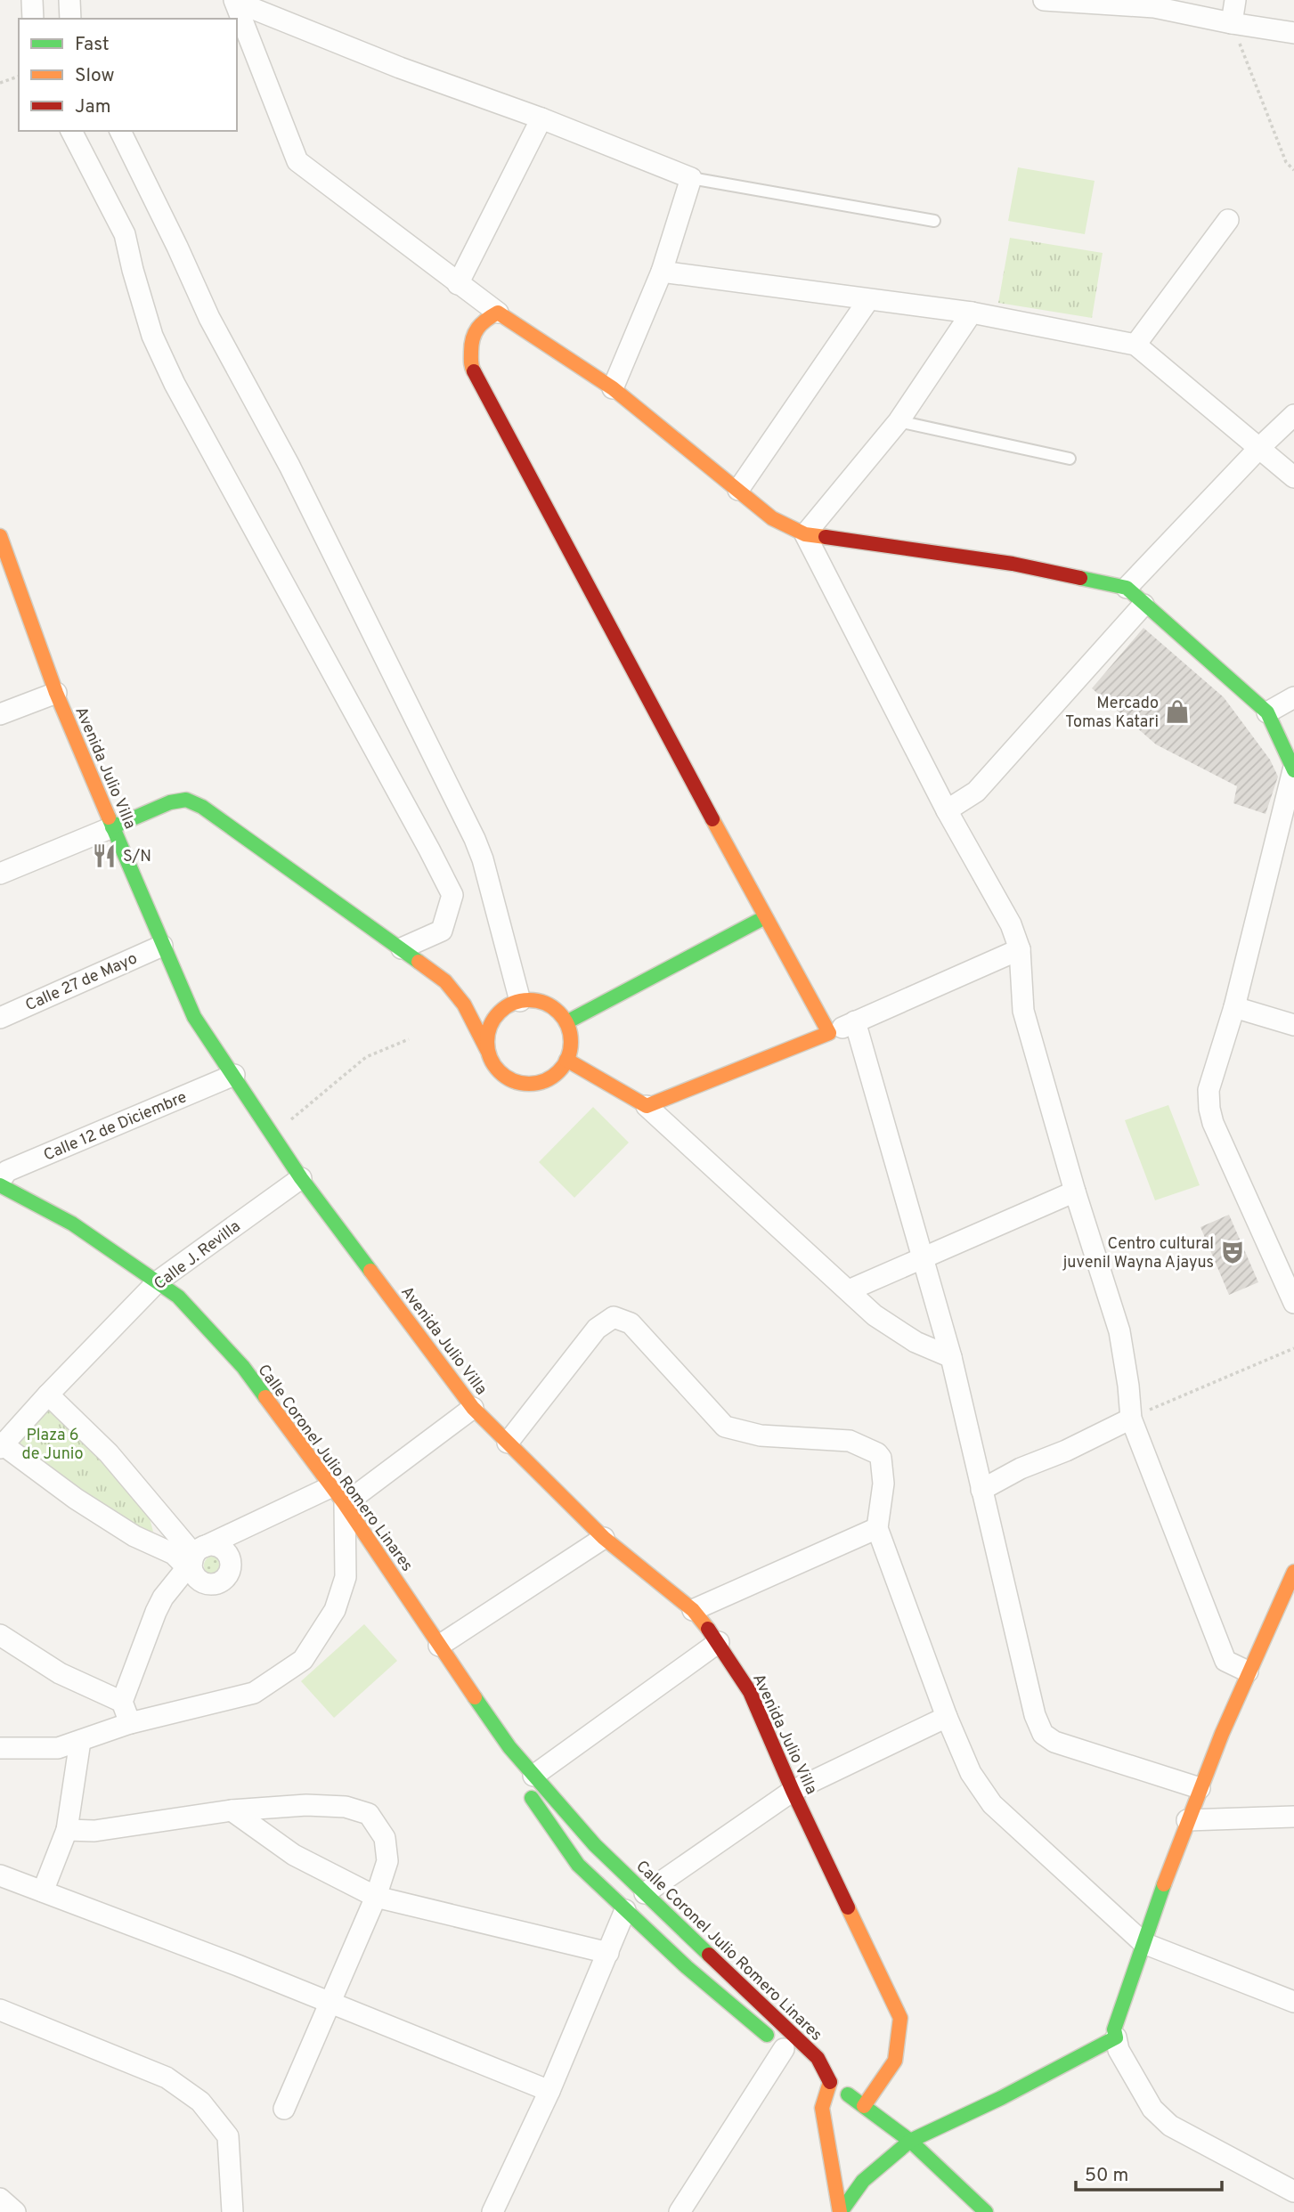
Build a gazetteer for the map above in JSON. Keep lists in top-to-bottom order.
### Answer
{
  "streets": {
    "street": [
      "Avenida Julio Villa",
      "Calle 27 de Mayo",
      "Calle 12 de Diciembre",
      "Calle J. Revilla",
      "Calle Coronel Julio Romero Linares"
    ]
  },
  "crossings": [
    ["Avenida Julio Villa", "Calle 27 de Mayo"],
    ["Avenida Julio Villa", "Calle 12 de Diciembre"],
    ["Avenida Julio Villa", "Calle J. Revilla"],
    ["Calle 12 de Diciembre", "Calle Coronel Julio Romero Linares"],
    ["Calle J. Revilla", "Calle Coronel Julio Romero Linares"]
  ],
  "parks": ["Plaza 6 de Junio"],
  "places": {
    "shop": ["Mercado Tomas Katari"],
    "restaurant": ["S/N"],
    "theatre": ["Centro cultural juvenil Wayna Ajayus"]
  },
  "legend": ["Fast", "Slow", "Jam"],
  "scale_bar": "50 m"
}
